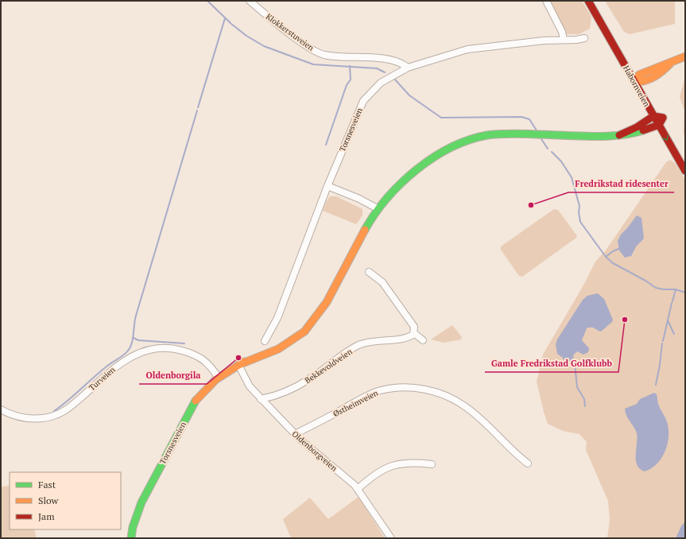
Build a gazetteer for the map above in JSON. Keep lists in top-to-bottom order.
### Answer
{
  "streets": {
    "main road": ["Habornveien", "Torsnesveien"],
    "street": [
      "Klokkerstuveien",
      "Bekkevoldveien",
      "Turveien",
      "Østheimveien",
      "Oldenborgveien"
    ]
  },
  "crossings": [
    ["Klokkerstuveien", "Torsnesveien"],
    ["Torsnesveien", "Turveien"],
    ["Torsnesveien", "Oldenborgveien"],
    ["Bekkevoldveien", "Oldenborgveien"],
    ["Østheimveien", "Oldenborgveien"]
  ],
  "places": ["Fredrikstad ridesenter", "Gamle Fredrikstad Golfklubb", "Oldenborgila"],
  "legend": ["Fast", "Slow", "Jam"]
}
